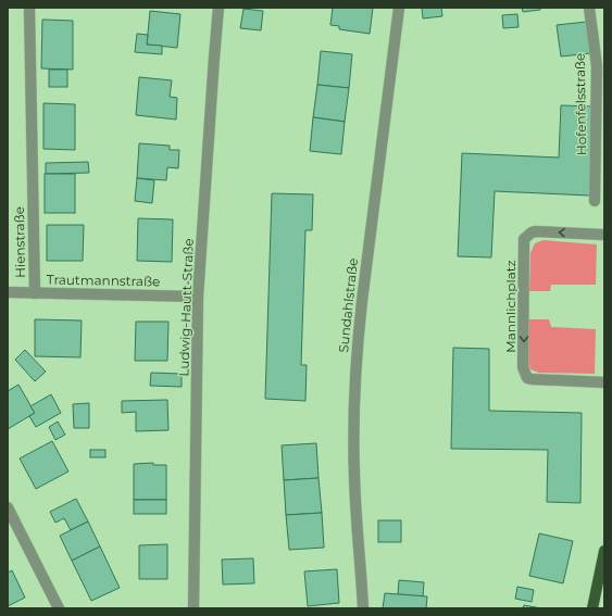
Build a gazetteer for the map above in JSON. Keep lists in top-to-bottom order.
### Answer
{
  "streets": {
    "street": [
      "Hofenfelsstraße",
      "Hienstraße",
      "Trautmannstraße",
      "Sundahlstraße",
      "Mannlichplatz",
      "Ludwig-Hautt-Straße"
    ]
  },
  "crossings": [
    ["Hienstraße", "Trautmannstraße"],
    ["Trautmannstraße", "Ludwig-Hautt-Straße"]
  ]
}
